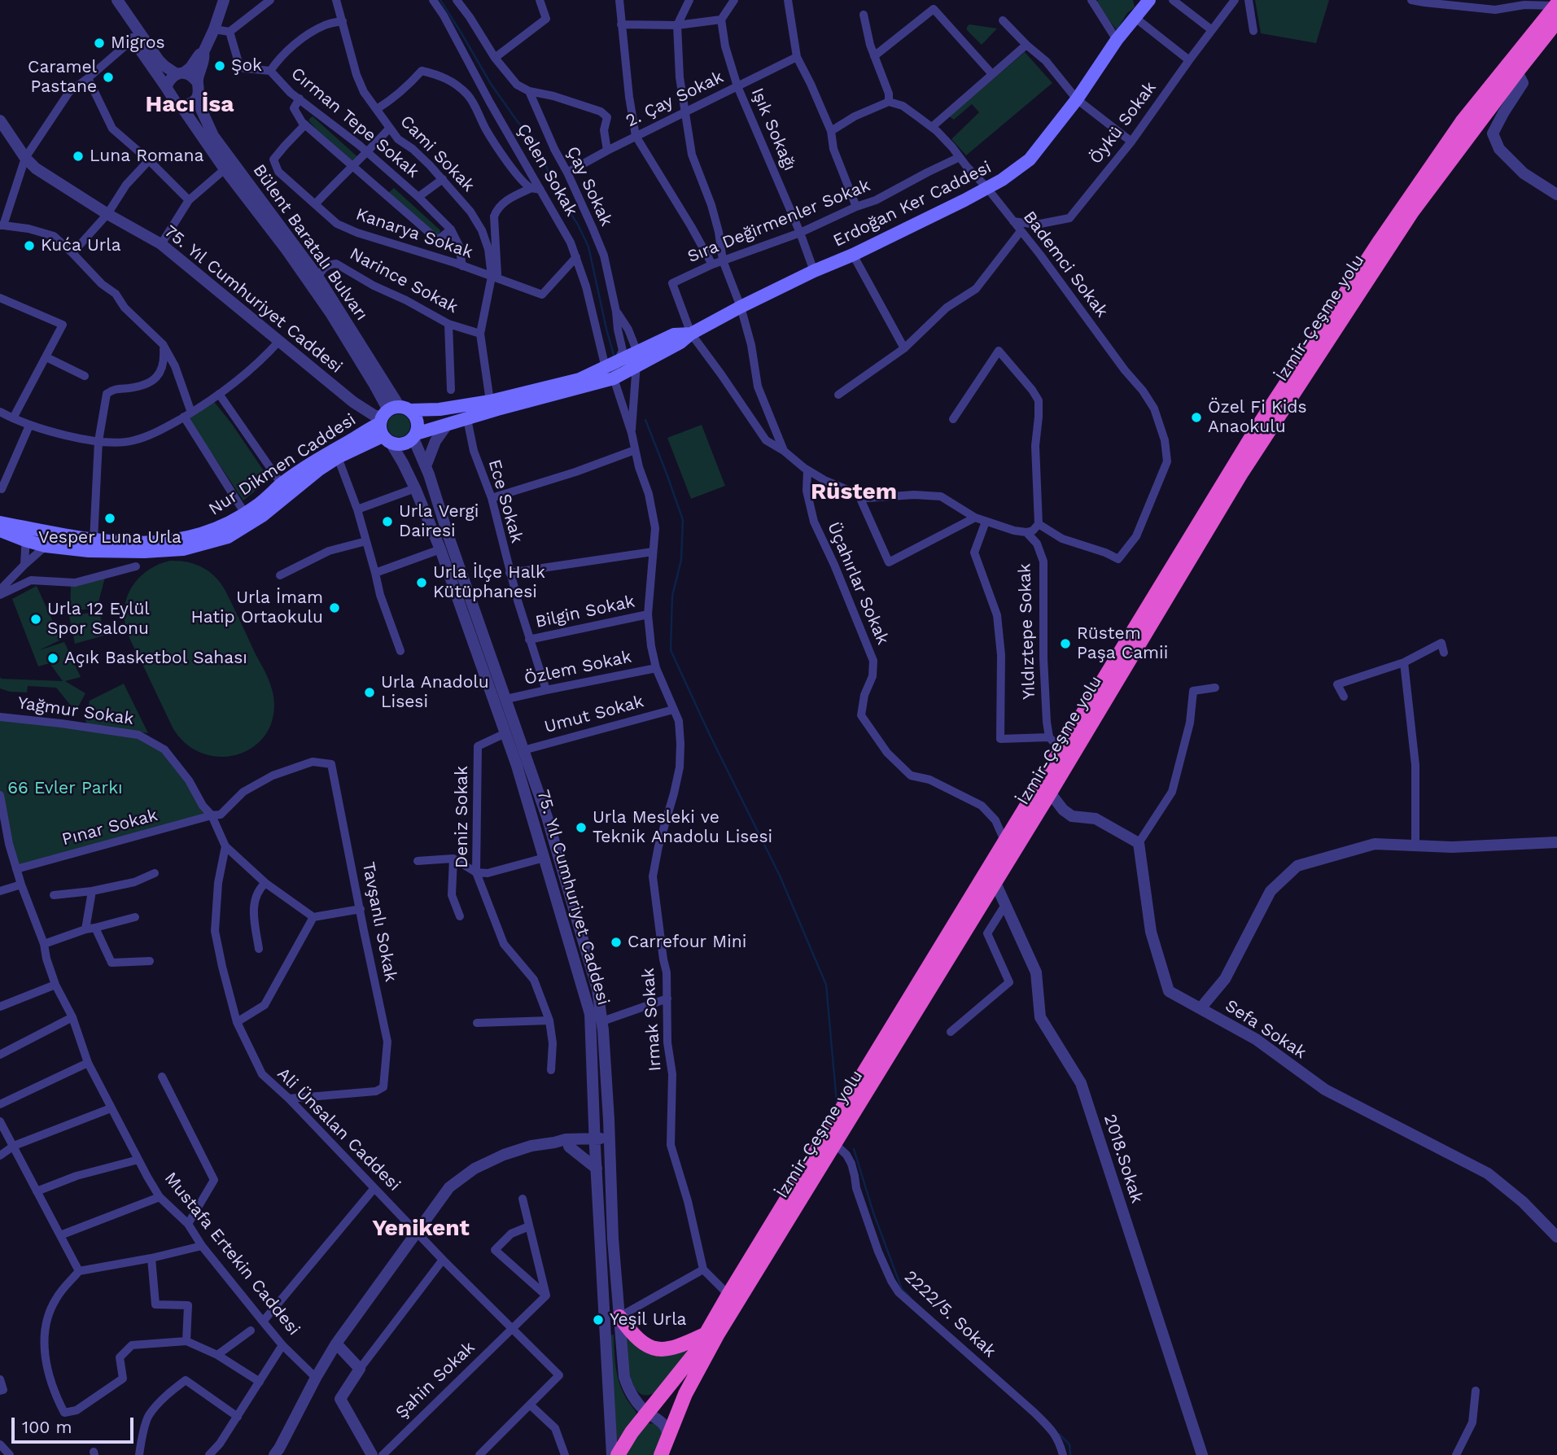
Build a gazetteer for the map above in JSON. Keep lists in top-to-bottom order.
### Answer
{
  "streets": {
    "highway": ["İzmir-Çeşme yolu"],
    "main road": ["Erdoğan Ker Caddesi", "Nur Dikmen Caddesi"],
    "street": [
      "2. Çay Sokak",
      "Cırman Tepe Sokak",
      "Öykü Sokak",
      "Işık Sokağı",
      "Cami Sokak",
      "Çelen Sokak",
      "Çay Sokak",
      "Sıra Değirmenler Sokak",
      "Kanarya Sokak",
      "Bülent Baratalı Bulvarı",
      "Bademci Sokak",
      "Narince Sokak",
      "75. Yıl Cumhuriyet Caddesi",
      "Ece Sokak",
      "Üçahırlar Sokak",
      "Bilgin Sokak",
      "Yıldıztepe Sokak",
      "Özlem Sokak",
      "Yağmur Sokak",
      "Umut Sokak",
      "Deniz Sokak",
      "Pınar Sokak",
      "Tavşanlı Sokak",
      "Irmak Sokak",
      "Sefa Sokak",
      "Ali Ünsalan Caddesi",
      "2018.Sokak",
      "Mustafa Ertekin Caddesi",
      "2222/5. Sokak",
      "Şahin Sokak"
    ]
  },
  "crossings": [
    ["2. Çay Sokak", "Işık Sokağı"],
    ["2. Çay Sokak", "Çay Sokak"],
    ["Cırman Tepe Sokak", "Kanarya Sokak"],
    ["Öykü Sokak", "Bademci Sokak"],
    ["Işık Sokağı", "Erdoğan Ker Caddesi"],
    ["Işık Sokağı", "Sıra Değirmenler Sokak"],
    ["Cami Sokak", "Erdoğan Ker Caddesi"],
    ["Cami Sokak", "Kanarya Sokak"],
    ["Cami Sokak", "Narince Sokak"],
    ["Çelen Sokak", "Erdoğan Ker Caddesi"],
    ["Çelen Sokak", "Kanarya Sokak"],
    ["Çelen Sokak", "Irmak Sokak"],
    ["Erdoğan Ker Caddesi", "Sıra Değirmenler Sokak"],
    ["Erdoğan Ker Caddesi", "Bülent Baratalı Bulvarı"],
    ["Erdoğan Ker Caddesi", "Bademci Sokak"],
    ["Erdoğan Ker Caddesi", "75. Yıl Cumhuriyet Caddesi"],
    ["Erdoğan Ker Caddesi", "Nur Dikmen Caddesi"],
    ["Erdoğan Ker Caddesi", "Ece Sokak"],
    ["Sıra Değirmenler Sokak", "Bademci Sokak"],
    ["Bülent Baratalı Bulvarı", "Narince Sokak"],
    ["Bülent Baratalı Bulvarı", "75. Yıl Cumhuriyet Caddesi"],
    ["Bülent Baratalı Bulvarı", "Nur Dikmen Caddesi"],
    ["75. Yıl Cumhuriyet Caddesi", "İzmir-Çeşme yolu"],
    ["75. Yıl Cumhuriyet Caddesi", "Nur Dikmen Caddesi"],
    ["75. Yıl Cumhuriyet Caddesi", "Özlem Sokak"],
    ["75. Yıl Cumhuriyet Caddesi", "Umut Sokak"],
    ["75. Yıl Cumhuriyet Caddesi", "Deniz Sokak"],
    ["İzmir-Çeşme yolu", "Üçahırlar Sokak"],
    ["İzmir-Çeşme yolu", "2018.Sokak"],
    ["İzmir-Çeşme yolu", "2222/5. Sokak"],
    ["Ece Sokak", "Bilgin Sokak"],
    ["Ece Sokak", "Özlem Sokak"],
    ["Bilgin Sokak", "Irmak Sokak"],
    ["Özlem Sokak", "Irmak Sokak"],
    ["Yağmur Sokak", "Pınar Sokak"],
    ["Umut Sokak", "Irmak Sokak"],
    ["Pınar Sokak", "Tavşanlı Sokak"],
    ["Pınar Sokak", "Mustafa Ertekin Caddesi"],
    ["Tavşanlı Sokak", "Ali Ünsalan Caddesi"],
    ["Ali Ünsalan Caddesi", "Şahin Sokak"]
  ],
  "districts": ["Hacı İsa", "Rüstem", "Yenikent"],
  "parks": ["66 Evler Parkı"],
  "places": [
    "Migros",
    "Şok",
    "Caramel Pastane",
    "Luna Romana",
    "Kuća Urla",
    "Özel Fi Kids Anaokulu",
    "Vesper Luna Urla",
    "Urla Vergi Dairesi",
    "Urla İlçe Halk Kütüphanesi",
    "Urla İmam Hatip Ortaokulu",
    "Urla 12 Eylül Spor Salonu",
    "Rüstem Paşa Camii",
    "Açık Basketbol Sahası",
    "Urla Anadolu Lisesi",
    "Urla Mesleki ve Teknik Anadolu Lisesi",
    "Carrefour Mini",
    "Yeşil Urla"
  ],
  "scale_bar": "100 m"
}
